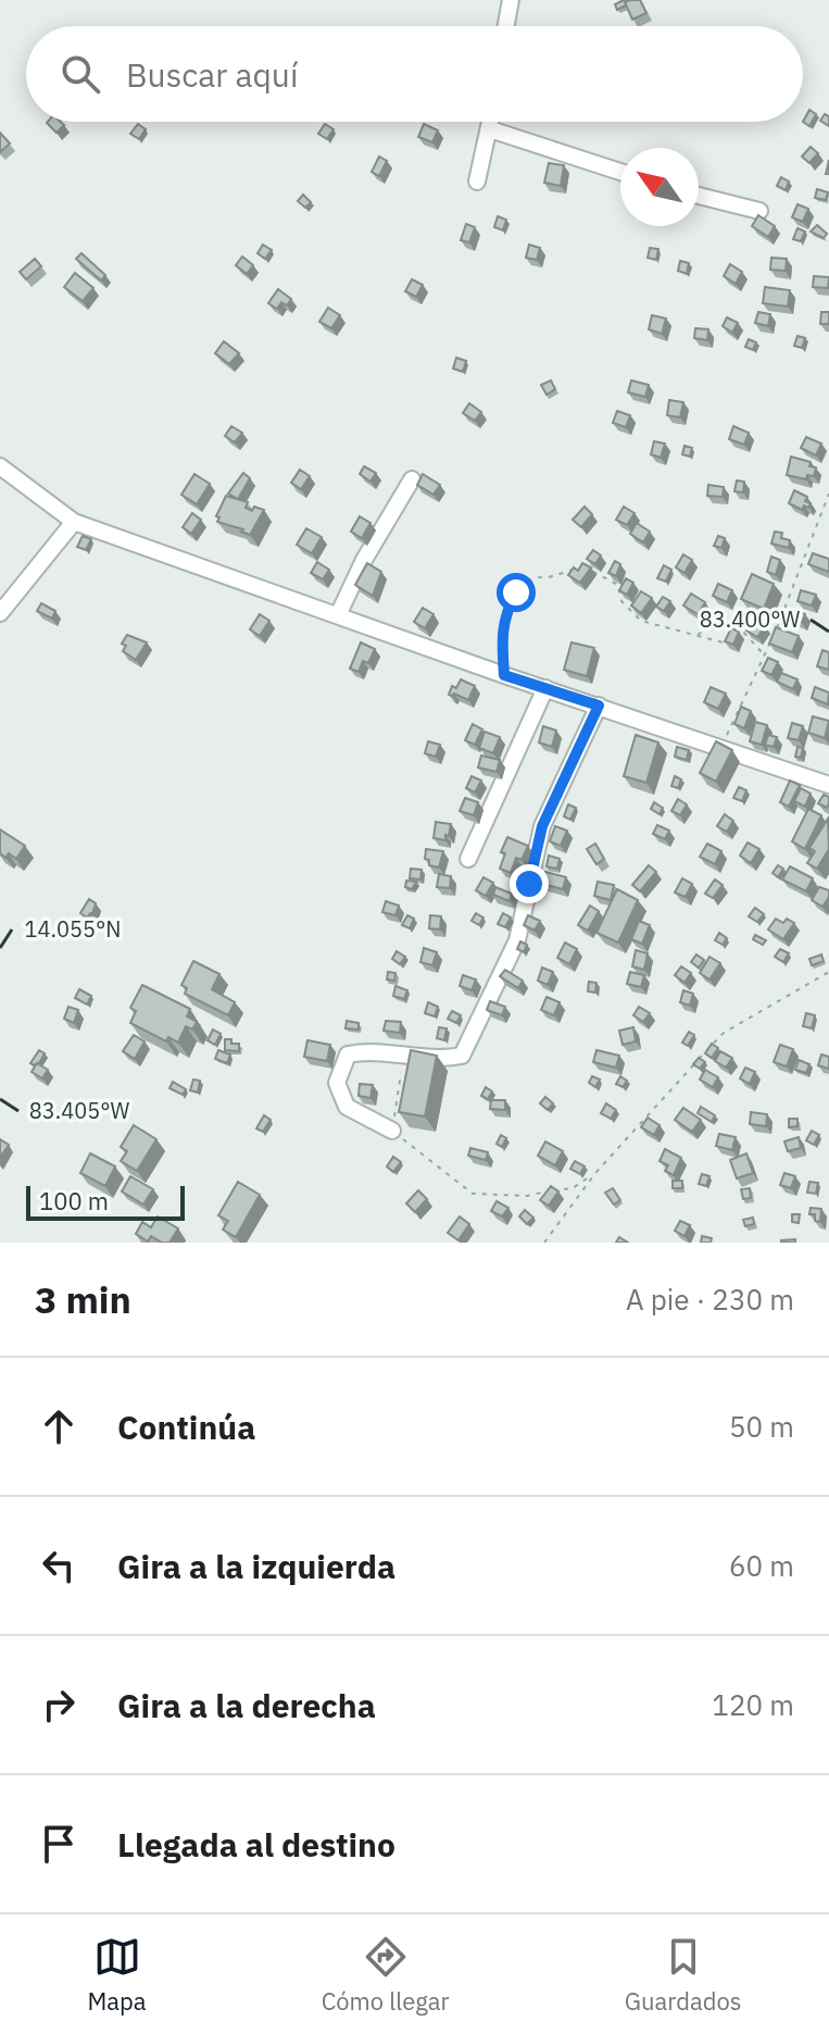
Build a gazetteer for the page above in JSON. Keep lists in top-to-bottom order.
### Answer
{
  "scale_bar": "100 m",
  "north": "top left",
  "page": {
    "search": "Buscar aquí",
    "scale": "100 m",
    "heading": ["3 min", "A pie · 230 m"],
    "list": [
      ["Continúa", "50 m"],
      ["Gira a la izquierda", "60 m"],
      ["Gira a la derecha", "120 m"],
      "Llegada al destino"
    ],
    "nav": ["Mapa", "Cómo llegar", "Guardados"]
  },
  "coordinates": ["83.400°W", "14.055°N", "83.405°W"]
}
